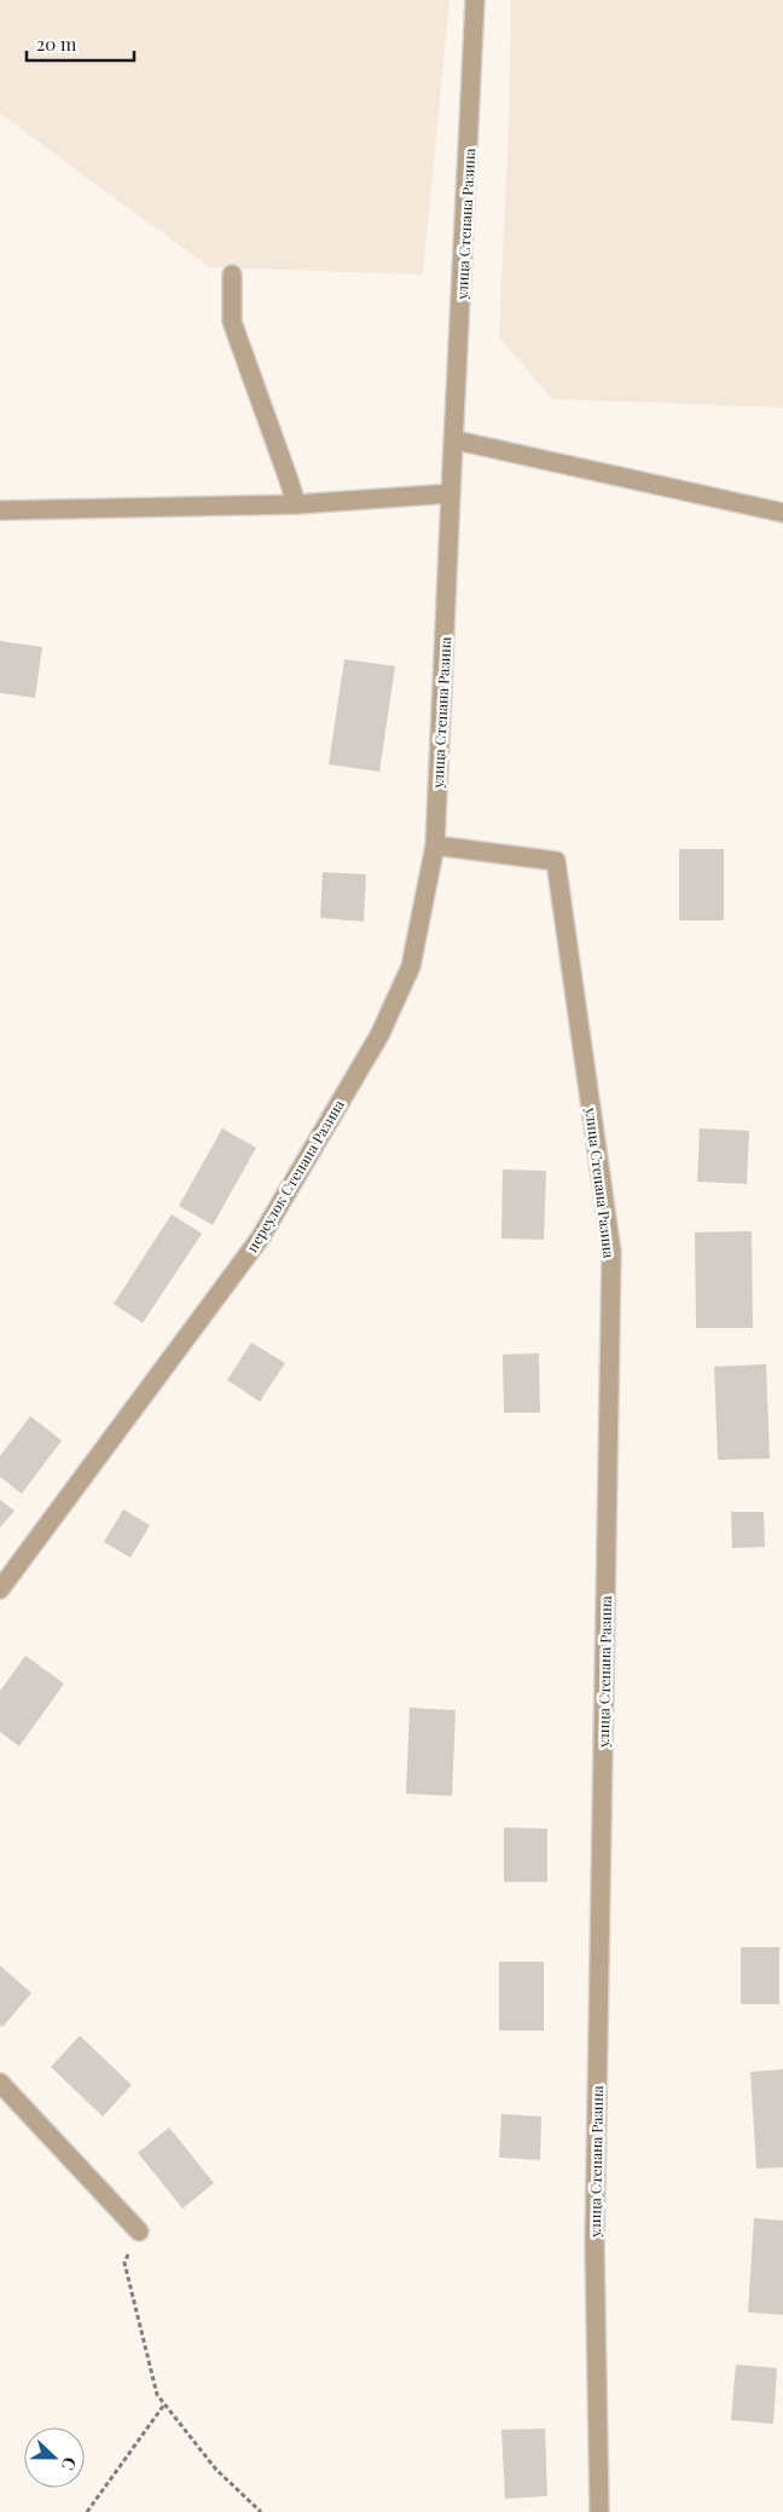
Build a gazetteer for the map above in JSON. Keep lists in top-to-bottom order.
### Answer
{
  "streets": {
    "street": ["улица Степана Разина", "переулок Степана Разина"]
  },
  "crossings": [
    ["улица Степана Разина", "переулок Степана Разина"]
  ],
  "scale_bar": "20 m",
  "north": "right"
}
